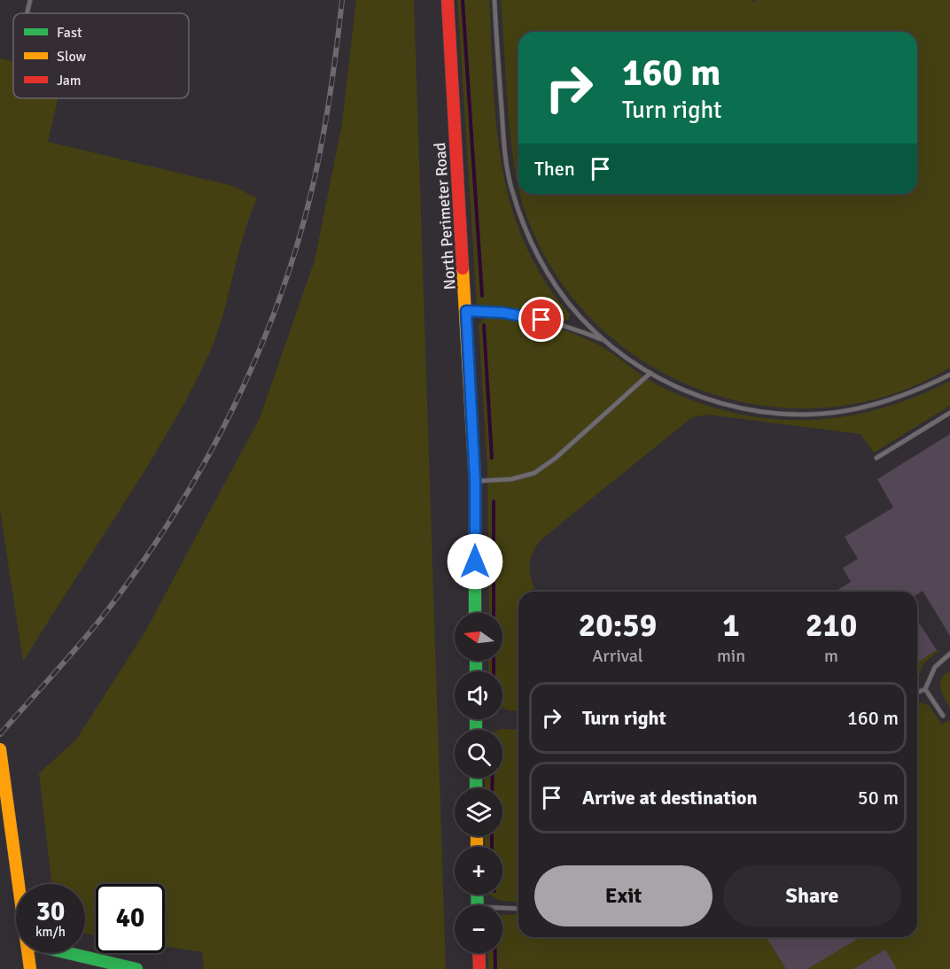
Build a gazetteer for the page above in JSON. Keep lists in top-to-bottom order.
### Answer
{
  "streets": {
    "street": ["North Perimeter Road"]
  },
  "legend": ["Fast", "Slow", "Jam"],
  "north": "left",
  "page": {
    "turn": ["160 m", "Turn right"],
    "then": "Then",
    "eta": [
      "20:59",
      "Arrival",
      "1",
      "min",
      "210",
      "m"
    ],
    "map_buttons": ["+", "−"],
    "list": [
      {
        "name": "Turn right",
        "value": "160 m"
      },
      {
        "name": "Arrive at destination",
        "value": "50 m"
      }
    ],
    "buttons": ["Exit", "Share"],
    "speed": "30 km/h",
    "limit": "40"
  }
}
